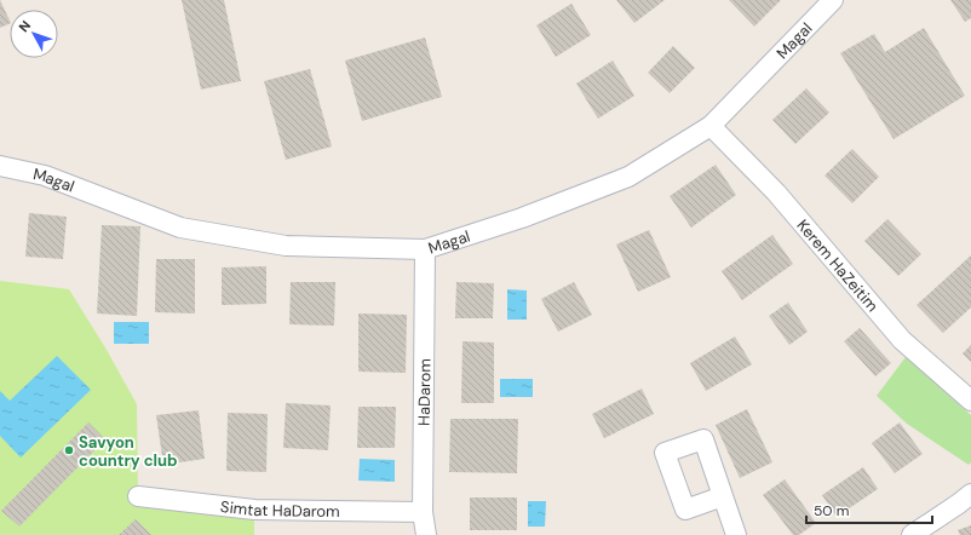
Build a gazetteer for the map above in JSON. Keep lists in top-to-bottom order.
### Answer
{
  "streets": {
    "street": [
      "Magal",
      "Kerem HaZeitim",
      "HaDarom",
      "Simtat HaDarom"
    ]
  },
  "crossings": [
    ["Magal", "Kerem HaZeitim"],
    ["Magal", "HaDarom"],
    ["HaDarom", "Simtat HaDarom"]
  ],
  "places": ["Savyon country club"],
  "scale_bar": "50 m",
  "north": "top left"
}
